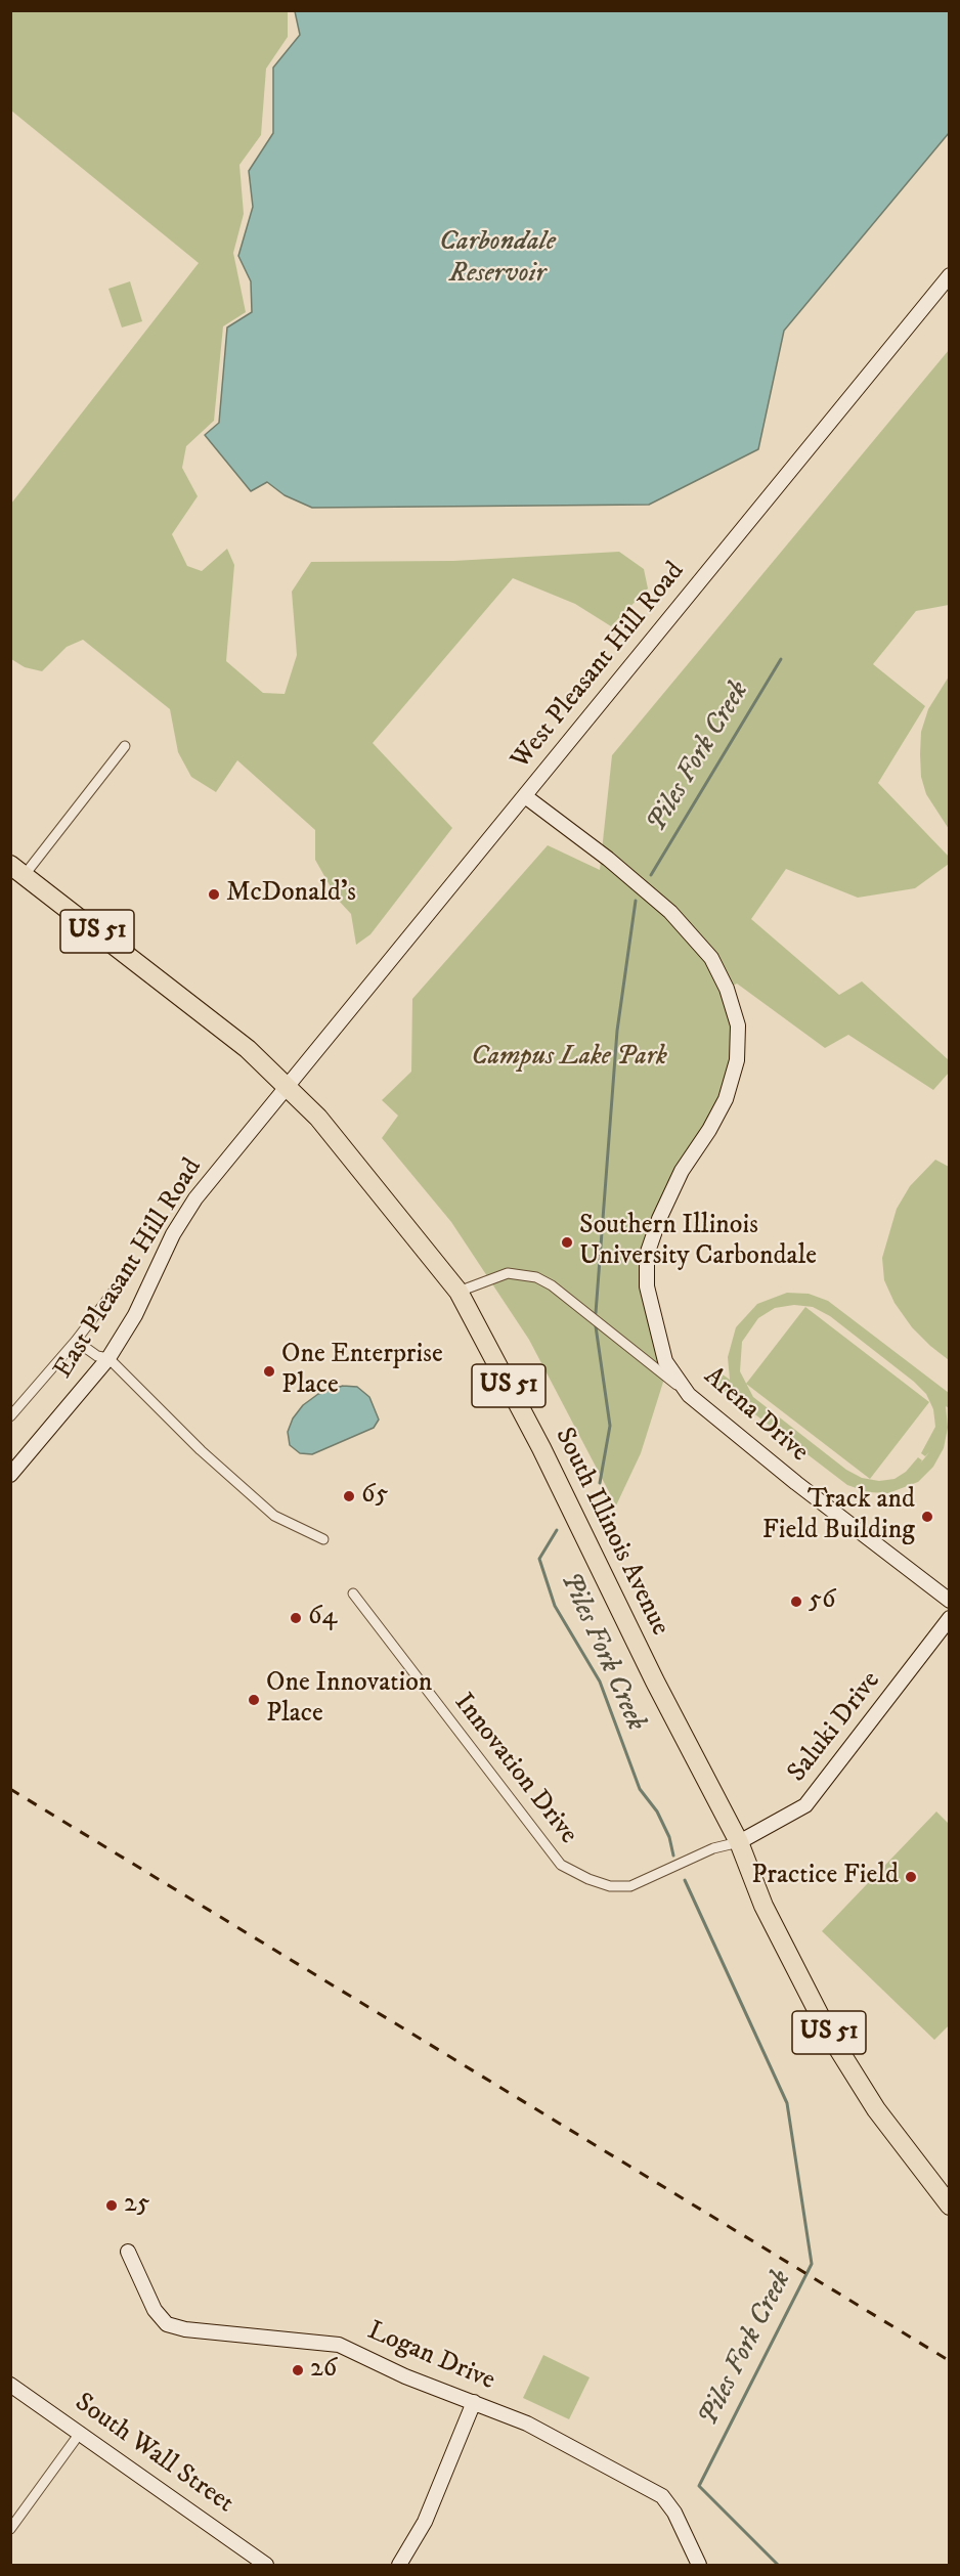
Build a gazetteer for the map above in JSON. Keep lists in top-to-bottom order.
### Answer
{
  "streets": {
    "highway": ["US 51", "South Illinois Avenue"],
    "street": [
      "West Pleasant Hill Road",
      "East Pleasant Hill Road",
      "Arena Drive",
      "Saluki Drive",
      "Innovation Drive",
      "Logan Drive",
      "South Wall Street"
    ]
  },
  "crossings": [
    ["West Pleasant Hill Road", "East Pleasant Hill Road"],
    ["West Pleasant Hill Road", "Arena Drive"],
    ["West Pleasant Hill Road", "South Illinois Avenue"],
    ["East Pleasant Hill Road", "South Illinois Avenue"],
    ["South Illinois Avenue", "Saluki Drive"],
    ["South Illinois Avenue", "Innovation Drive"],
    ["Saluki Drive", "Innovation Drive"]
  ],
  "water": ["Carbondale Reservoir", "Piles Fork Creek"],
  "parks": ["Campus Lake Park"],
  "places": [
    "McDonald's",
    "Southern Illinois University Carbondale",
    "One Enterprise Place",
    "65",
    "Track and Field Building",
    "56",
    "64",
    "One Innovation Place",
    "Practice Field",
    "25",
    "26"
  ]
}
